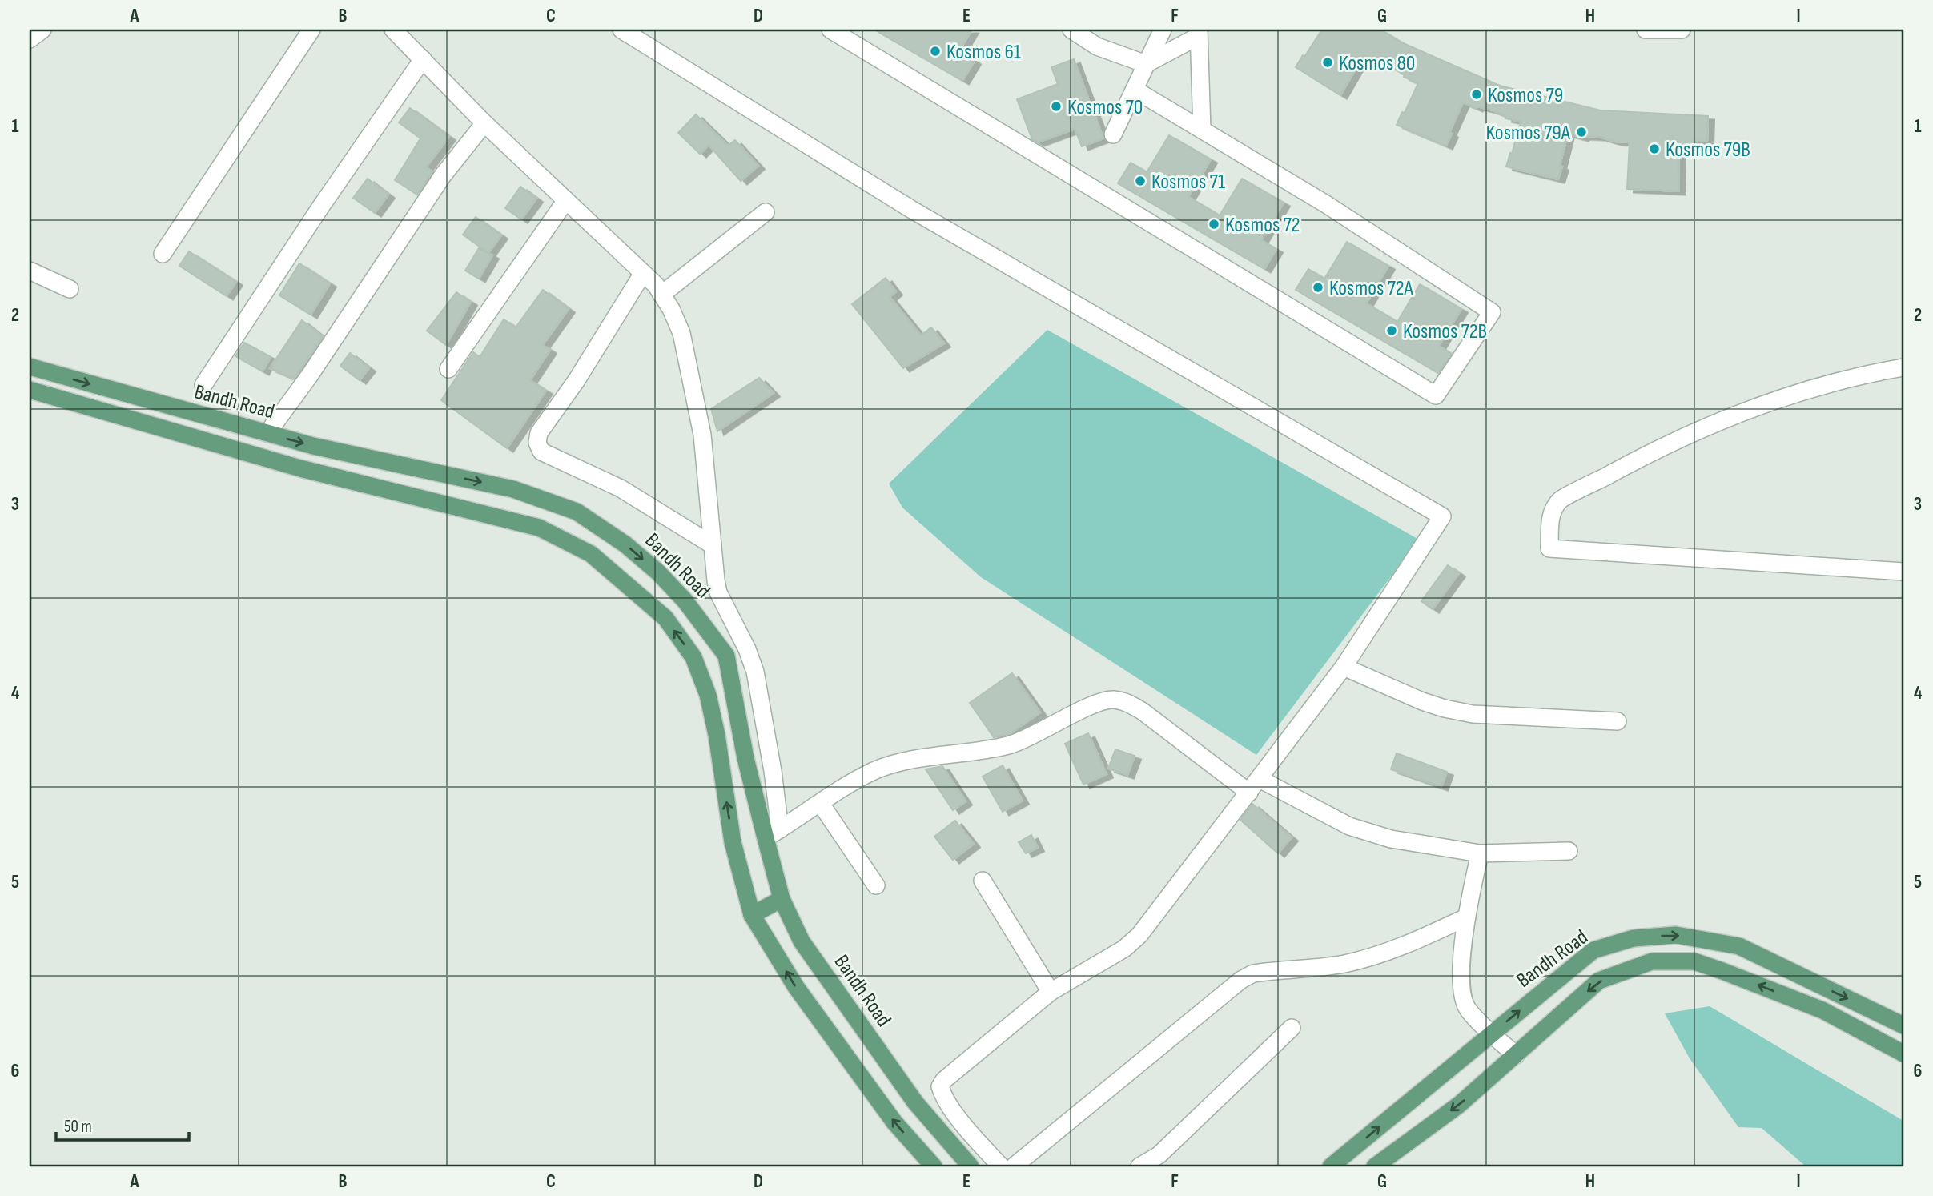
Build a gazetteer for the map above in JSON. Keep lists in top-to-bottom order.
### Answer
{
  "streets": {
    "main road": ["Bandh Road"]
  },
  "one_way": ["Bandh Road"],
  "places": [
    "Kosmos 61",
    "Kosmos 80",
    "Kosmos 79",
    "Kosmos 70",
    "Kosmos 79A",
    "Kosmos 79B",
    "Kosmos 71",
    "Kosmos 72",
    "Kosmos 72A",
    "Kosmos 72B"
  ],
  "scale_bar": "50 m",
  "grid": {
    "columns": [
      "A",
      "B",
      "C",
      "D",
      "E",
      "F",
      "G",
      "H",
      "I"
    ],
    "rows": [
      "1",
      "2",
      "3",
      "4",
      "5",
      "6"
    ]
  }
}
